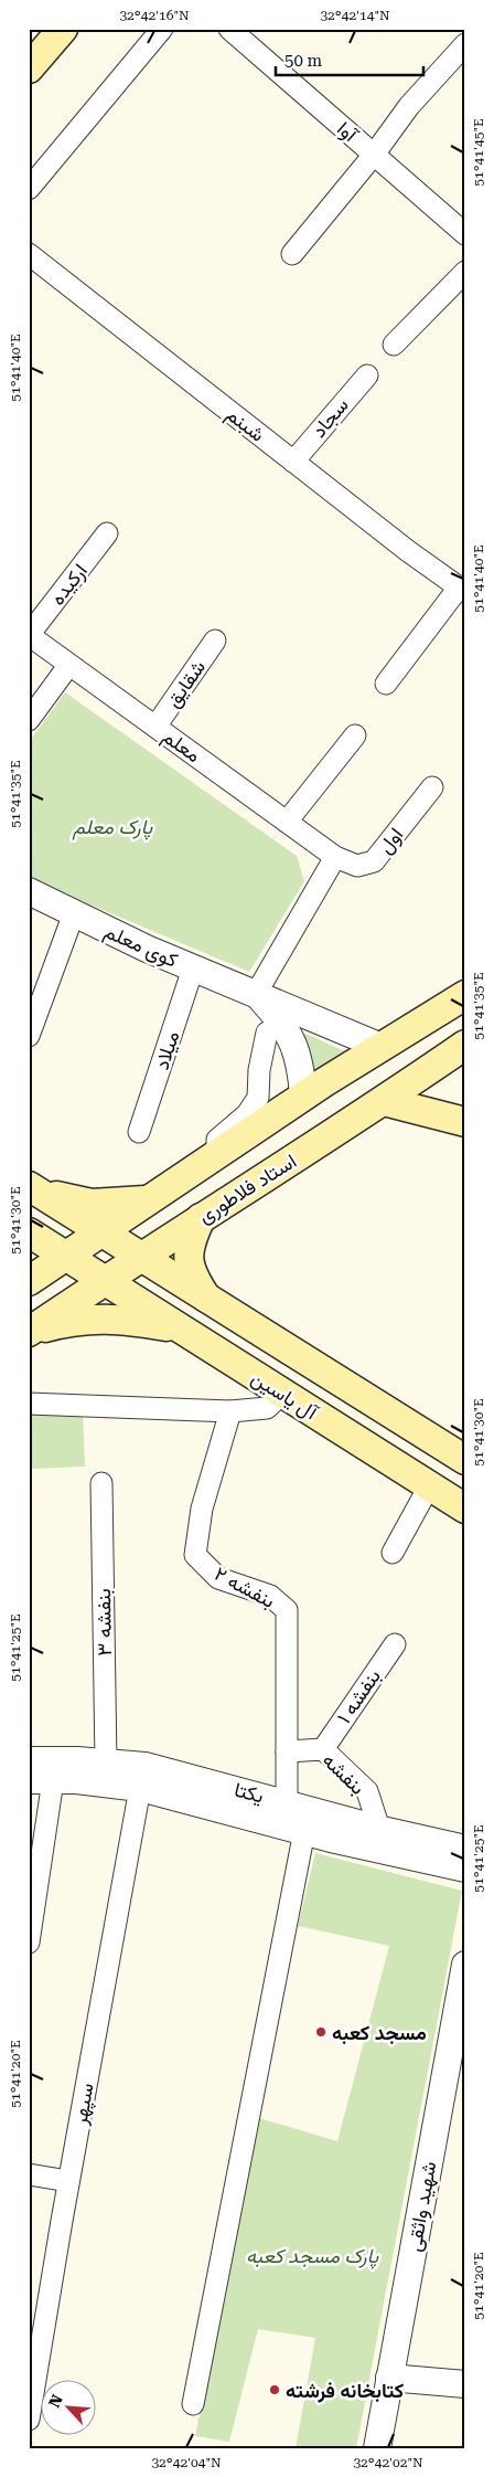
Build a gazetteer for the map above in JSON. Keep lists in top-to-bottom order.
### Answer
{
  "streets": {
    "main road": ["استاد فلاطوری", "آل یاسین"],
    "street": [
      "آوا",
      "سجاد",
      "شبنم",
      "ارکیده",
      "شقایق",
      "معلم",
      "اول",
      "کوی معلم",
      "میلاد",
      "بنفشه ۲",
      "بنفشه ۳",
      "بنفشه ۱",
      "بنفشه",
      "یکتا",
      "سپهر",
      "شهید واثقی"
    ]
  },
  "crossings": [
    ["سجاد", "شبنم"],
    ["ارکیده", "معلم"],
    ["شقایق", "معلم"],
    ["معلم", "اول"],
    ["کوی معلم", "میلاد"],
    ["استاد فلاطوری", "آل یاسین"],
    ["بنفشه ۲", "بنفشه"],
    ["بنفشه ۲", "یکتا"],
    ["بنفشه ۳", "یکتا"],
    ["بنفشه ۱", "بنفشه"],
    ["بنفشه", "یکتا"],
    ["یکتا", "سپهر"]
  ],
  "parks": ["پارک معلم", "پارک مسجد کعبه"],
  "places": ["مسجد کعبه", "کتابخانه فرشته"],
  "scale_bar": "50 m",
  "north": "top left",
  "coordinates": [
    "32°42'16\"N",
    "32°42'14\"N",
    "51°41'45\"E",
    "51°41'40\"E",
    "51°41'35\"E",
    "51°41'30\"E",
    "51°41'25\"E",
    "51°41'20\"E",
    "32°42'04\"N",
    "32°42'02\"N"
  ]
}
